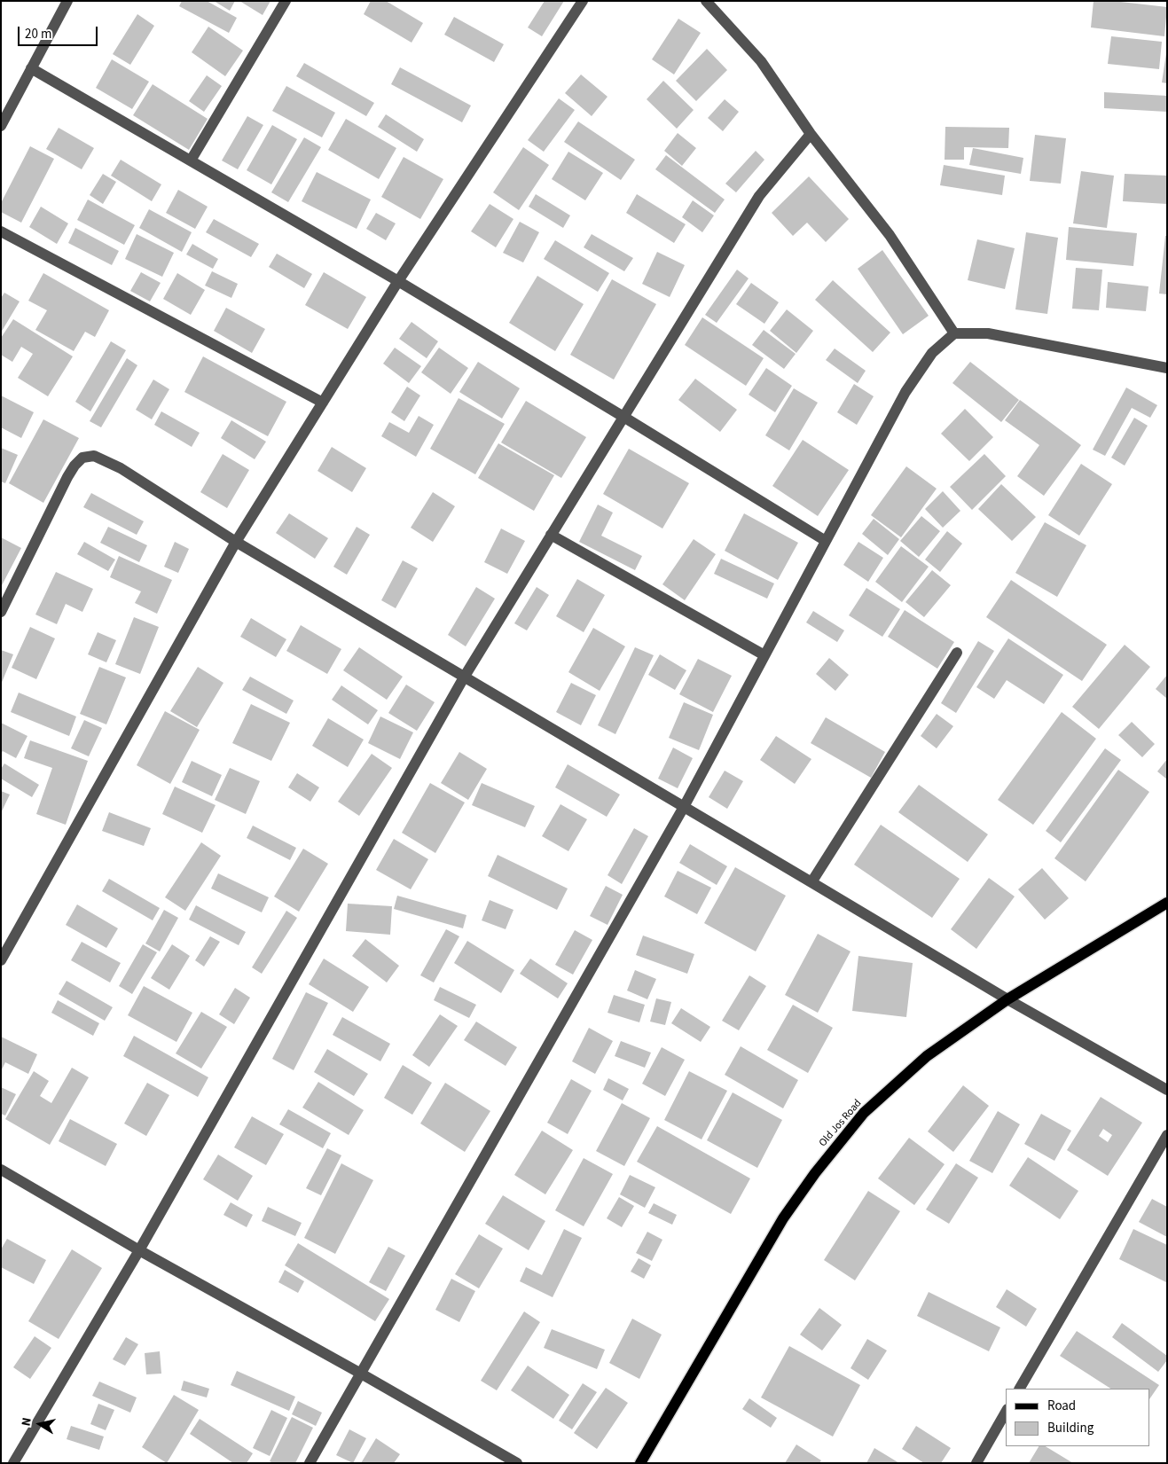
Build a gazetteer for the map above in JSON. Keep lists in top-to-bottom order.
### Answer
{
  "streets": {
    "main road": ["Old Jos Road"]
  },
  "legend": ["Road", "Building"],
  "scale_bar": "20 m",
  "north": "left"
}
